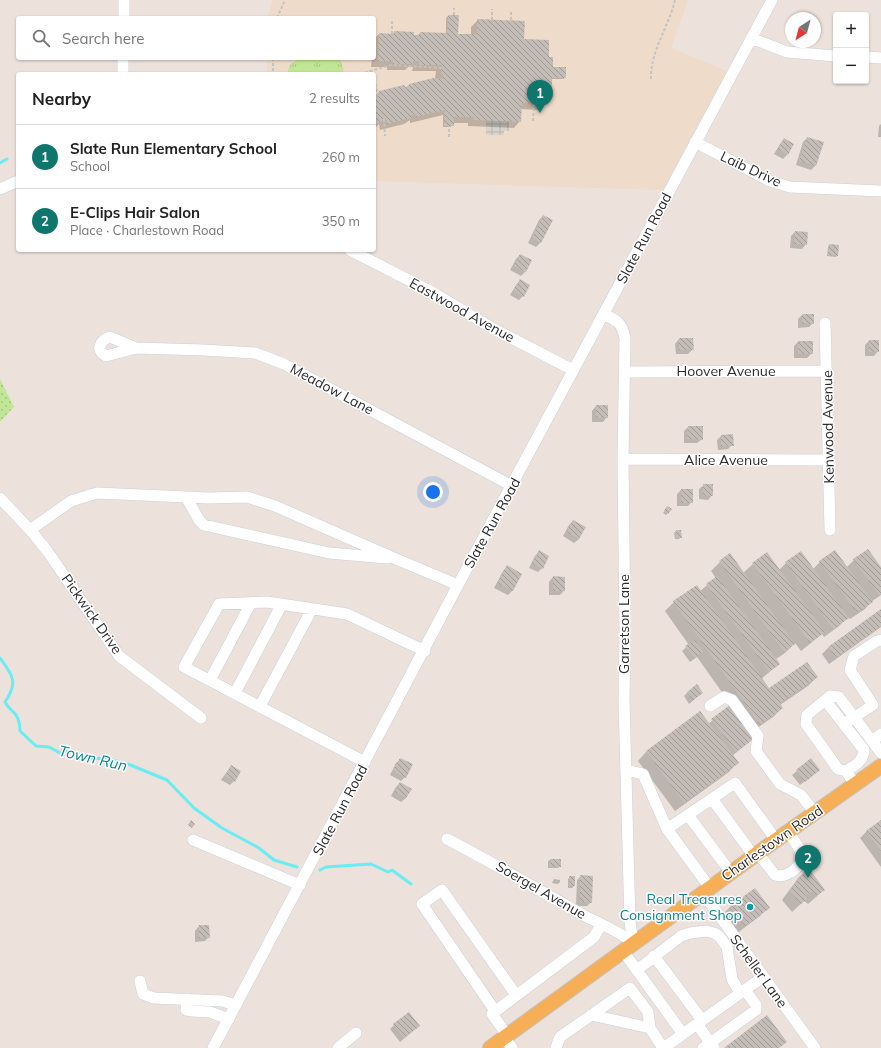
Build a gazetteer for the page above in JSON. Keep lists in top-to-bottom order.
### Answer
{
  "streets": {
    "main road": ["Charlestown Road"],
    "street": [
      "Laib Drive",
      "Slate Run Road",
      "Eastwood Avenue",
      "Hoover Avenue",
      "Meadow Lane",
      "Kenwood Avenue",
      "Alice Avenue",
      "Pickwick Drive",
      "Garretson Lane",
      "Soergel Avenue",
      "Scheller Lane"
    ]
  },
  "crossings": [
    ["Laib Drive", "Slate Run Road"],
    ["Slate Run Road", "Eastwood Avenue"],
    ["Slate Run Road", "Meadow Lane"],
    ["Slate Run Road", "Garretson Lane"],
    ["Hoover Avenue", "Kenwood Avenue"],
    ["Hoover Avenue", "Garretson Lane"],
    ["Kenwood Avenue", "Alice Avenue"],
    ["Alice Avenue", "Garretson Lane"],
    ["Garretson Lane", "Charlestown Road"],
    ["Garretson Lane", "Soergel Avenue"],
    ["Garretson Lane", "Scheller Lane"],
    ["Charlestown Road", "Soergel Avenue"],
    ["Charlestown Road", "Scheller Lane"]
  ],
  "water": ["Town Run"],
  "places": ["Real Treasures Consignment Shop"],
  "north": "bottom left",
  "page": {
    "map_buttons": ["+", "−"],
    "search": "Search here",
    "heading": ["Nearby", "2 results"],
    "pins": ["1", "2"],
    "list": [
      {
        "mark": "1",
        "name": "Slate Run Elementary School",
        "note": "School",
        "value": "260 m"
      },
      {
        "mark": "2",
        "name": "E-Clips Hair Salon",
        "note": "Place · Charlestown Road",
        "value": "350 m"
      }
    ]
  }
}
